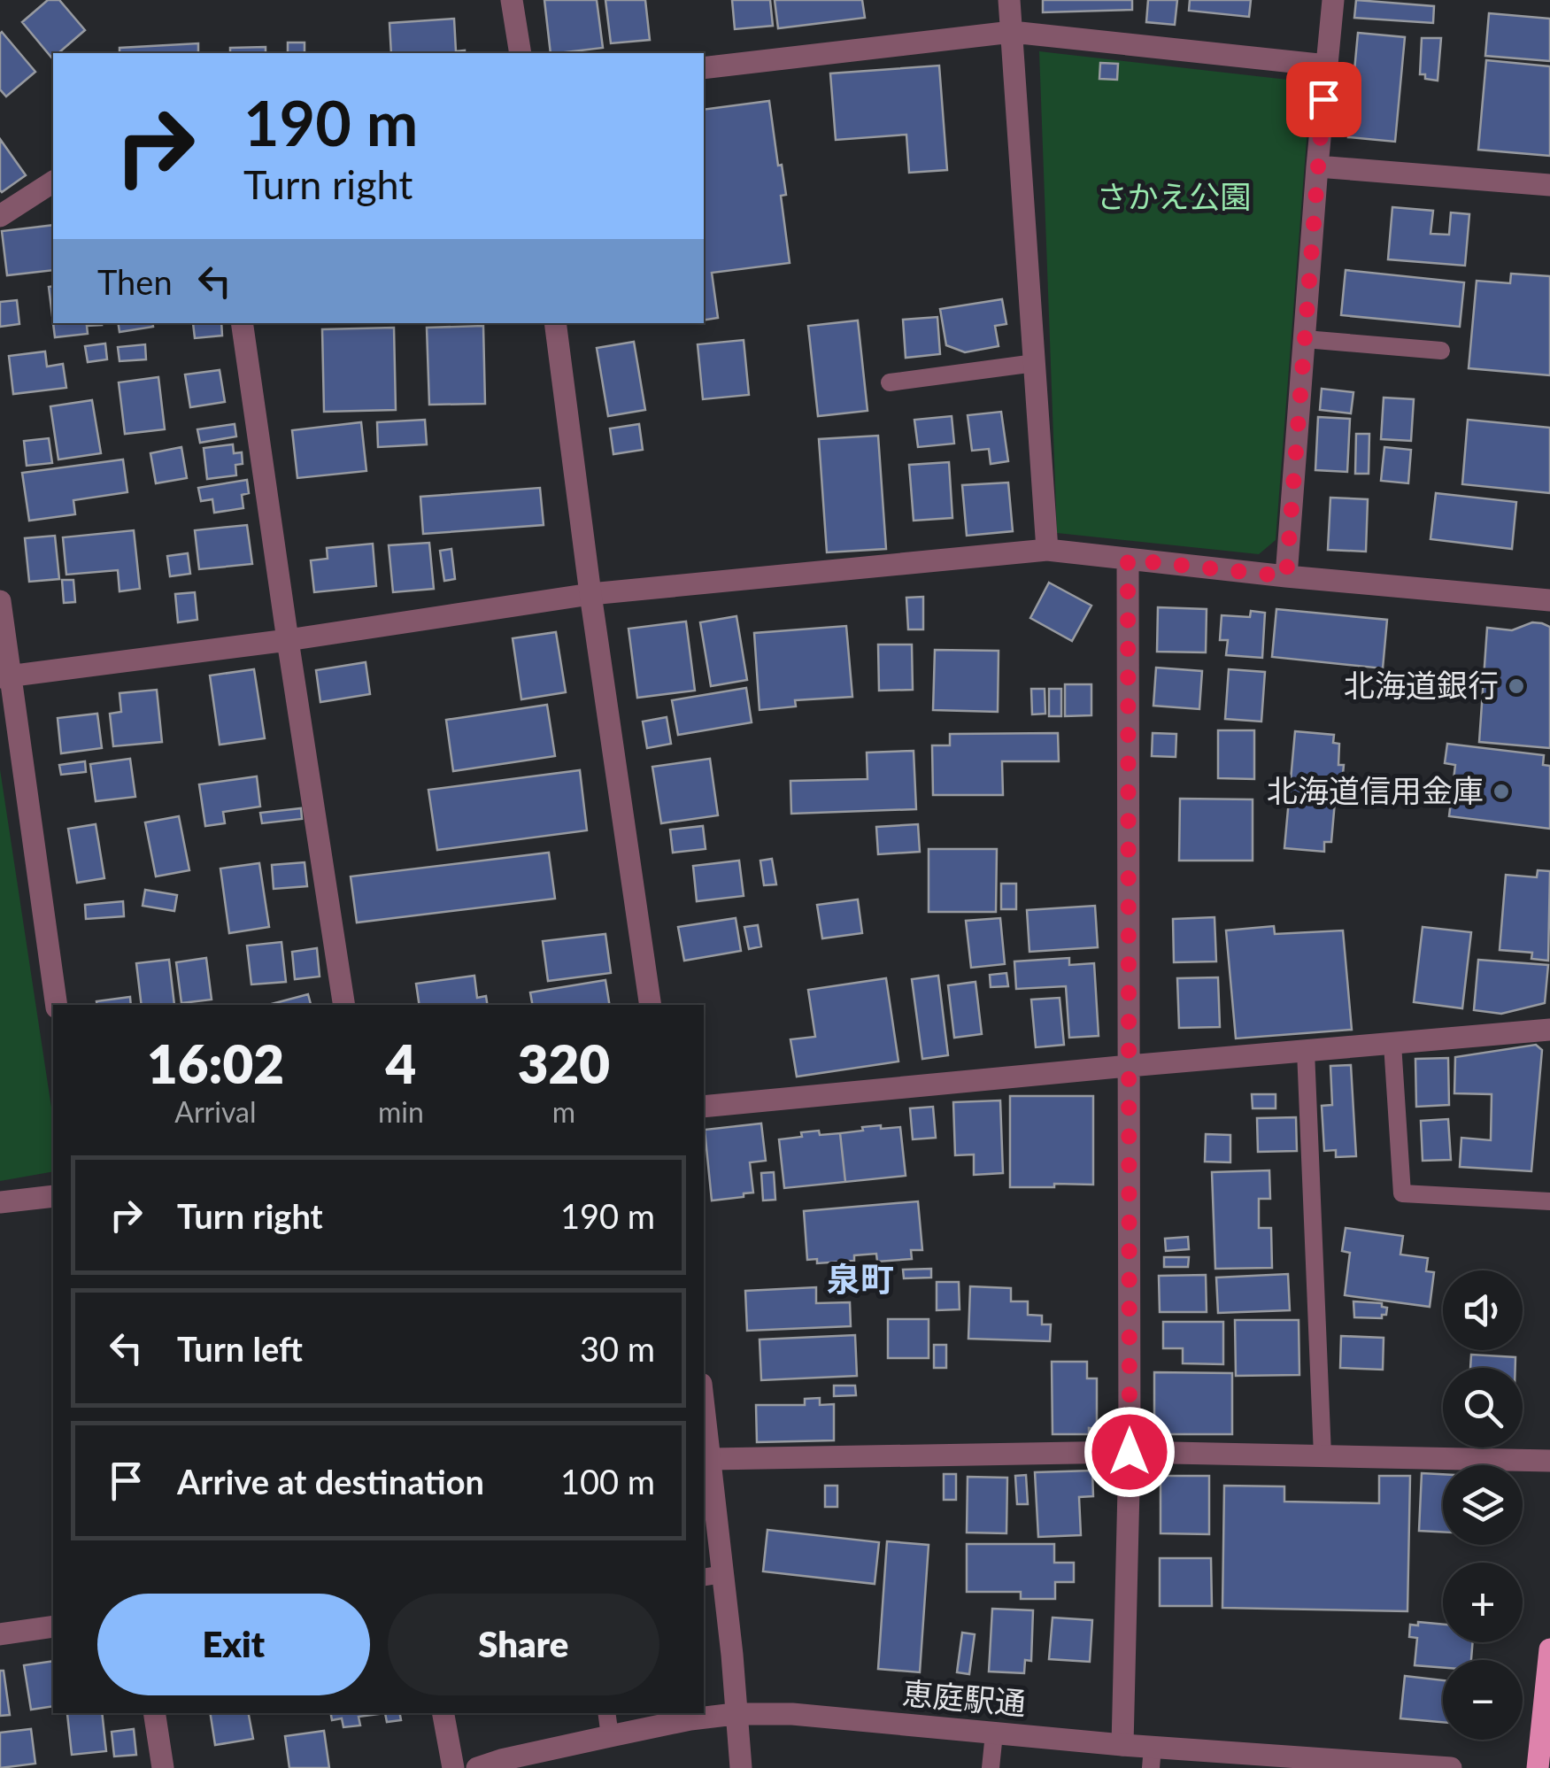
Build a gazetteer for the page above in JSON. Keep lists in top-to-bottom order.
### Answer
{
  "streets": {
    "street": ["恵庭駅通"]
  },
  "districts": ["泉町"],
  "parks": ["さかえ公園"],
  "places": ["北海道銀行", "北海道信用金庫"],
  "page": {
    "turn": ["190 m", "Turn right"],
    "then": "Then",
    "eta": [
      "16:02",
      "Arrival",
      "4",
      "min",
      "320",
      "m"
    ],
    "list": [
      {
        "name": "Turn right",
        "value": "190 m"
      },
      {
        "name": "Turn left",
        "value": "30 m"
      },
      {
        "name": "Arrive at destination",
        "value": "100 m"
      }
    ],
    "map_buttons": ["+", "−"],
    "buttons": ["Exit", "Share"]
  }
}
